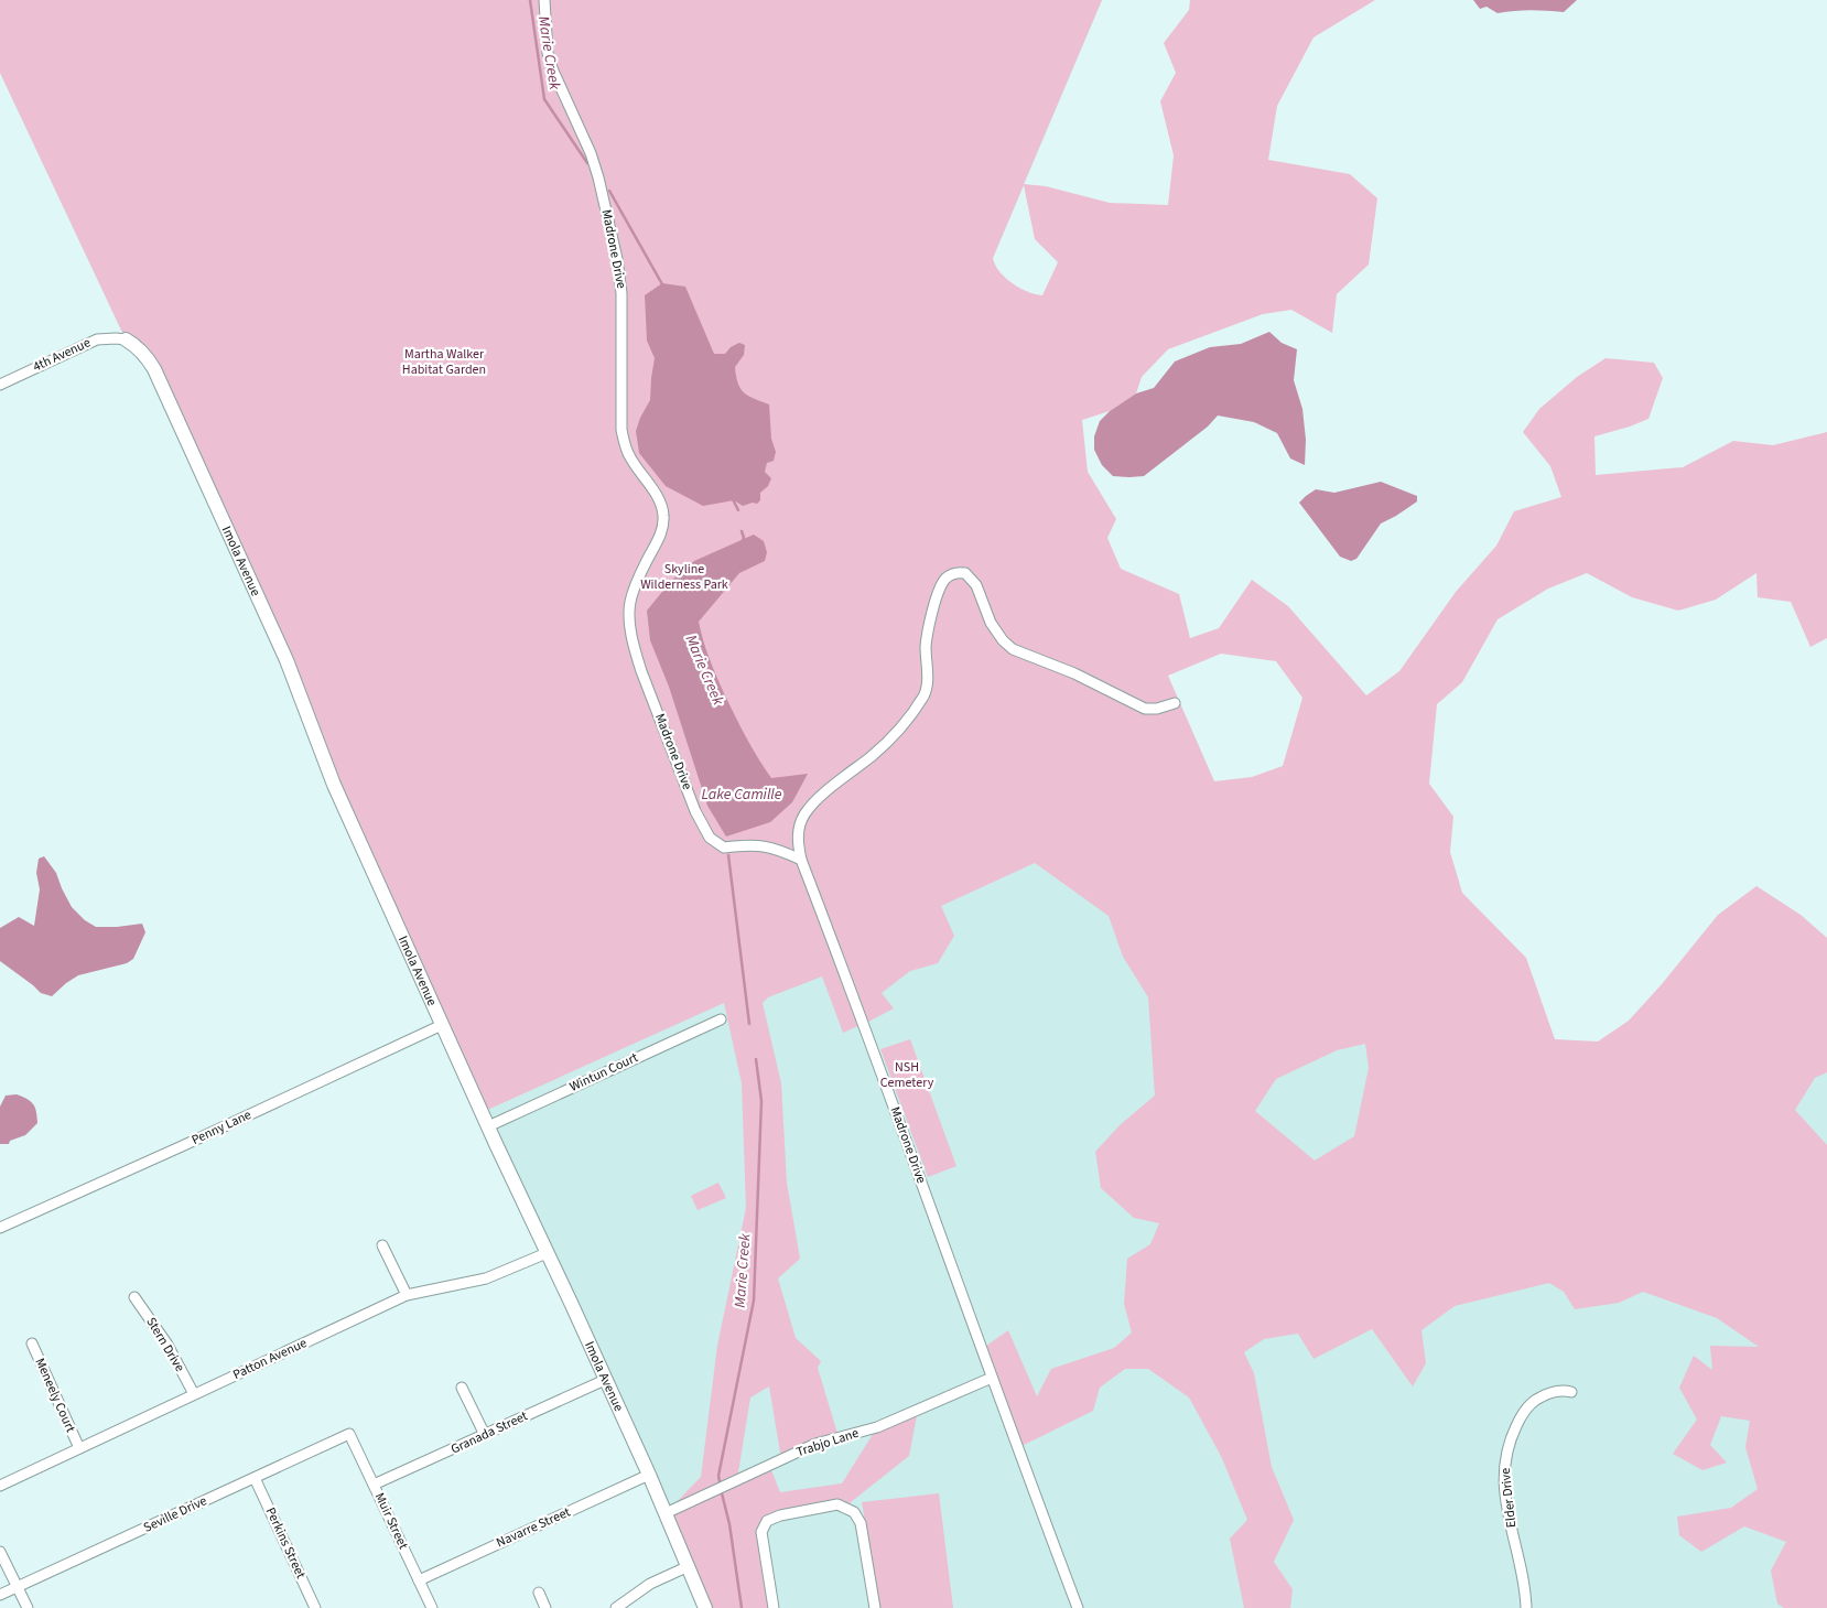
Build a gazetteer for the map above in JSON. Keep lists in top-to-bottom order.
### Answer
{
  "streets": {
    "street": [
      "Madrone Drive",
      "4th Avenue",
      "Imola Avenue",
      "Wintun Court",
      "Penny Lane",
      "Stern Drive",
      "Patton Avenue",
      "Meneely Court",
      "Granada Street",
      "Trabjo Lane",
      "Elder Drive",
      "Seville Drive",
      "Muir Street",
      "Navarre Street",
      "Perkins Street"
    ]
  },
  "crossings": [
    ["Madrone Drive", "Trabjo Lane"],
    ["4th Avenue", "Imola Avenue"],
    ["Imola Avenue", "Wintun Court"],
    ["Imola Avenue", "Penny Lane"],
    ["Imola Avenue", "Patton Avenue"],
    ["Imola Avenue", "Granada Street"],
    ["Imola Avenue", "Trabjo Lane"],
    ["Imola Avenue", "Navarre Street"],
    ["Stern Drive", "Patton Avenue"],
    ["Patton Avenue", "Meneely Court"],
    ["Granada Street", "Muir Street"],
    ["Seville Drive", "Muir Street"],
    ["Seville Drive", "Perkins Street"],
    ["Muir Street", "Navarre Street"]
  ],
  "water": ["Marie Creek", "Lake Camille"],
  "parks": ["Martha Walker Habitat Garden", "Skyline Wilderness Park", "NSH Cemetery"]
}
